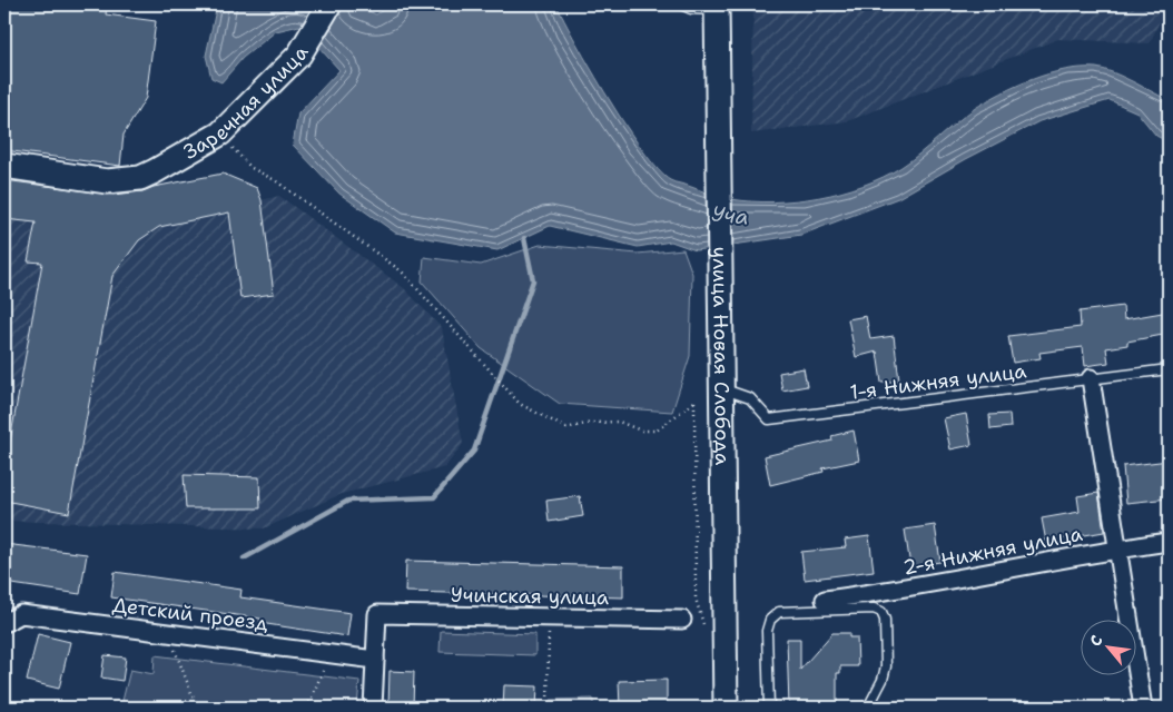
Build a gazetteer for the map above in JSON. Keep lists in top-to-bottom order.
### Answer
{
  "streets": {
    "main road": ["Заречная улица", "улица Новая Слобода"],
    "street": ["2-я Нижняя улица", "Учинская улица", "Детский проезд"],
    "lane": ["1-я Нижняя улица"]
  },
  "crossings": [
    ["улица Новая Слобода", "1-я Нижняя улица"],
    ["Учинская улица", "Детский проезд"]
  ],
  "water": ["Уча"],
  "north": "top left"
}
